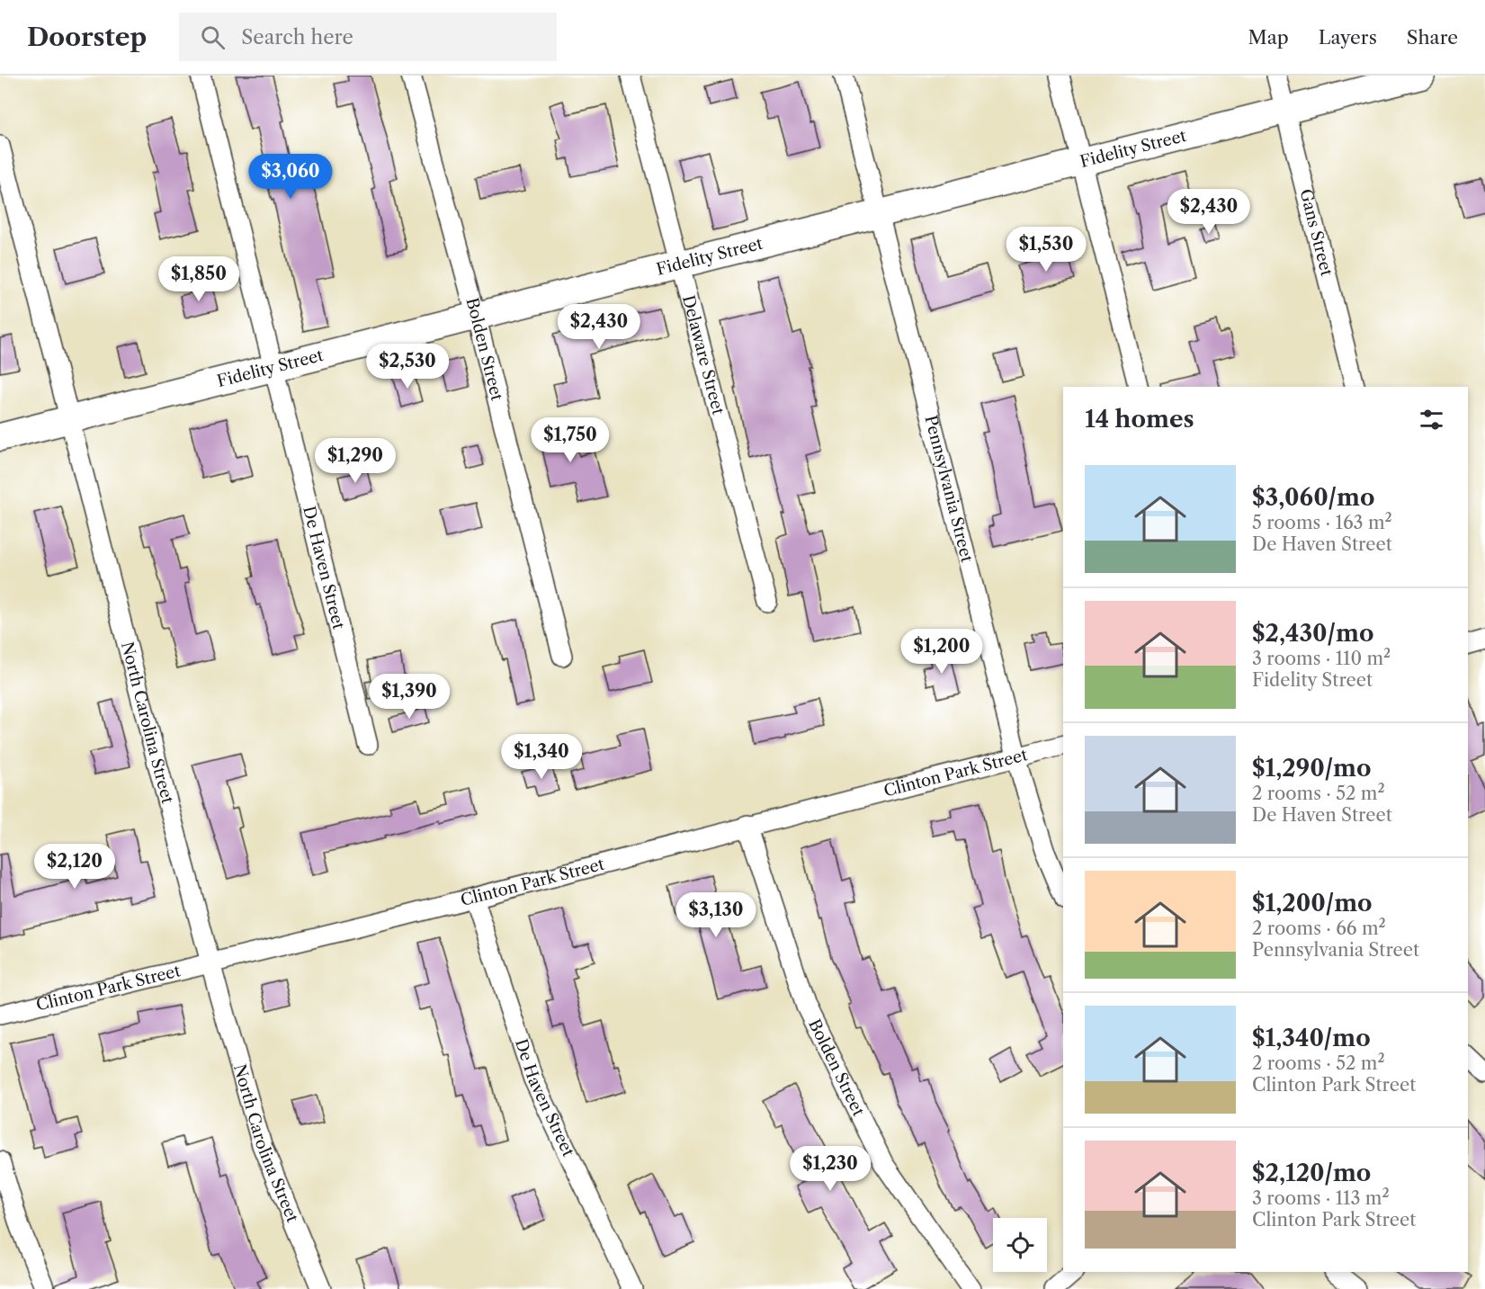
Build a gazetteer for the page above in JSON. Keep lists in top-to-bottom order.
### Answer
{
  "streets": {
    "main road": ["Fidelity Street"],
    "street": [
      "Gans Street",
      "Bolden Street",
      "Delaware Street",
      "Pennsylvania Street",
      "De Haven Street",
      "North Carolina Street",
      "Clinton Park Street"
    ]
  },
  "crossings": [
    ["Fidelity Street", "Gans Street"],
    ["Fidelity Street", "Bolden Street"],
    ["Fidelity Street", "Delaware Street"],
    ["Fidelity Street", "Pennsylvania Street"],
    ["Fidelity Street", "De Haven Street"],
    ["Fidelity Street", "North Carolina Street"],
    ["Bolden Street", "Clinton Park Street"],
    ["Pennsylvania Street", "Clinton Park Street"],
    ["De Haven Street", "Clinton Park Street"],
    ["North Carolina Street", "Clinton Park Street"]
  ],
  "page": {
    "header": "Doorstep",
    "search": "Search here",
    "nav": ["Map", "Layers", "Share"],
    "price": [
      "$3,060",
      "$2,430",
      "$1,530",
      "$1,850",
      "$2,430",
      "$2,530",
      "$1,750",
      "$1,290",
      "$1,200",
      "$1,390",
      "$1,340",
      "$2,120",
      "$3,130",
      "$1,230"
    ],
    "heading": "14 homes",
    "list": [
      {
        "name": "$3,060/mo",
        "note": "5 rooms · 163 m² · De Haven Street"
      },
      {
        "name": "$2,430/mo",
        "note": "3 rooms · 110 m² · Fidelity Street"
      },
      {
        "name": "$1,290/mo",
        "note": "2 rooms · 52 m² · De Haven Street"
      },
      {
        "name": "$1,200/mo",
        "note": "2 rooms · 66 m² · Pennsylvania Street"
      },
      {
        "name": "$1,340/mo",
        "note": "2 rooms · 52 m² · Clinton Park Street"
      },
      {
        "name": "$2,120/mo",
        "note": "3 rooms · 113 m² · Clinton Park Street"
      }
    ]
  }
}
